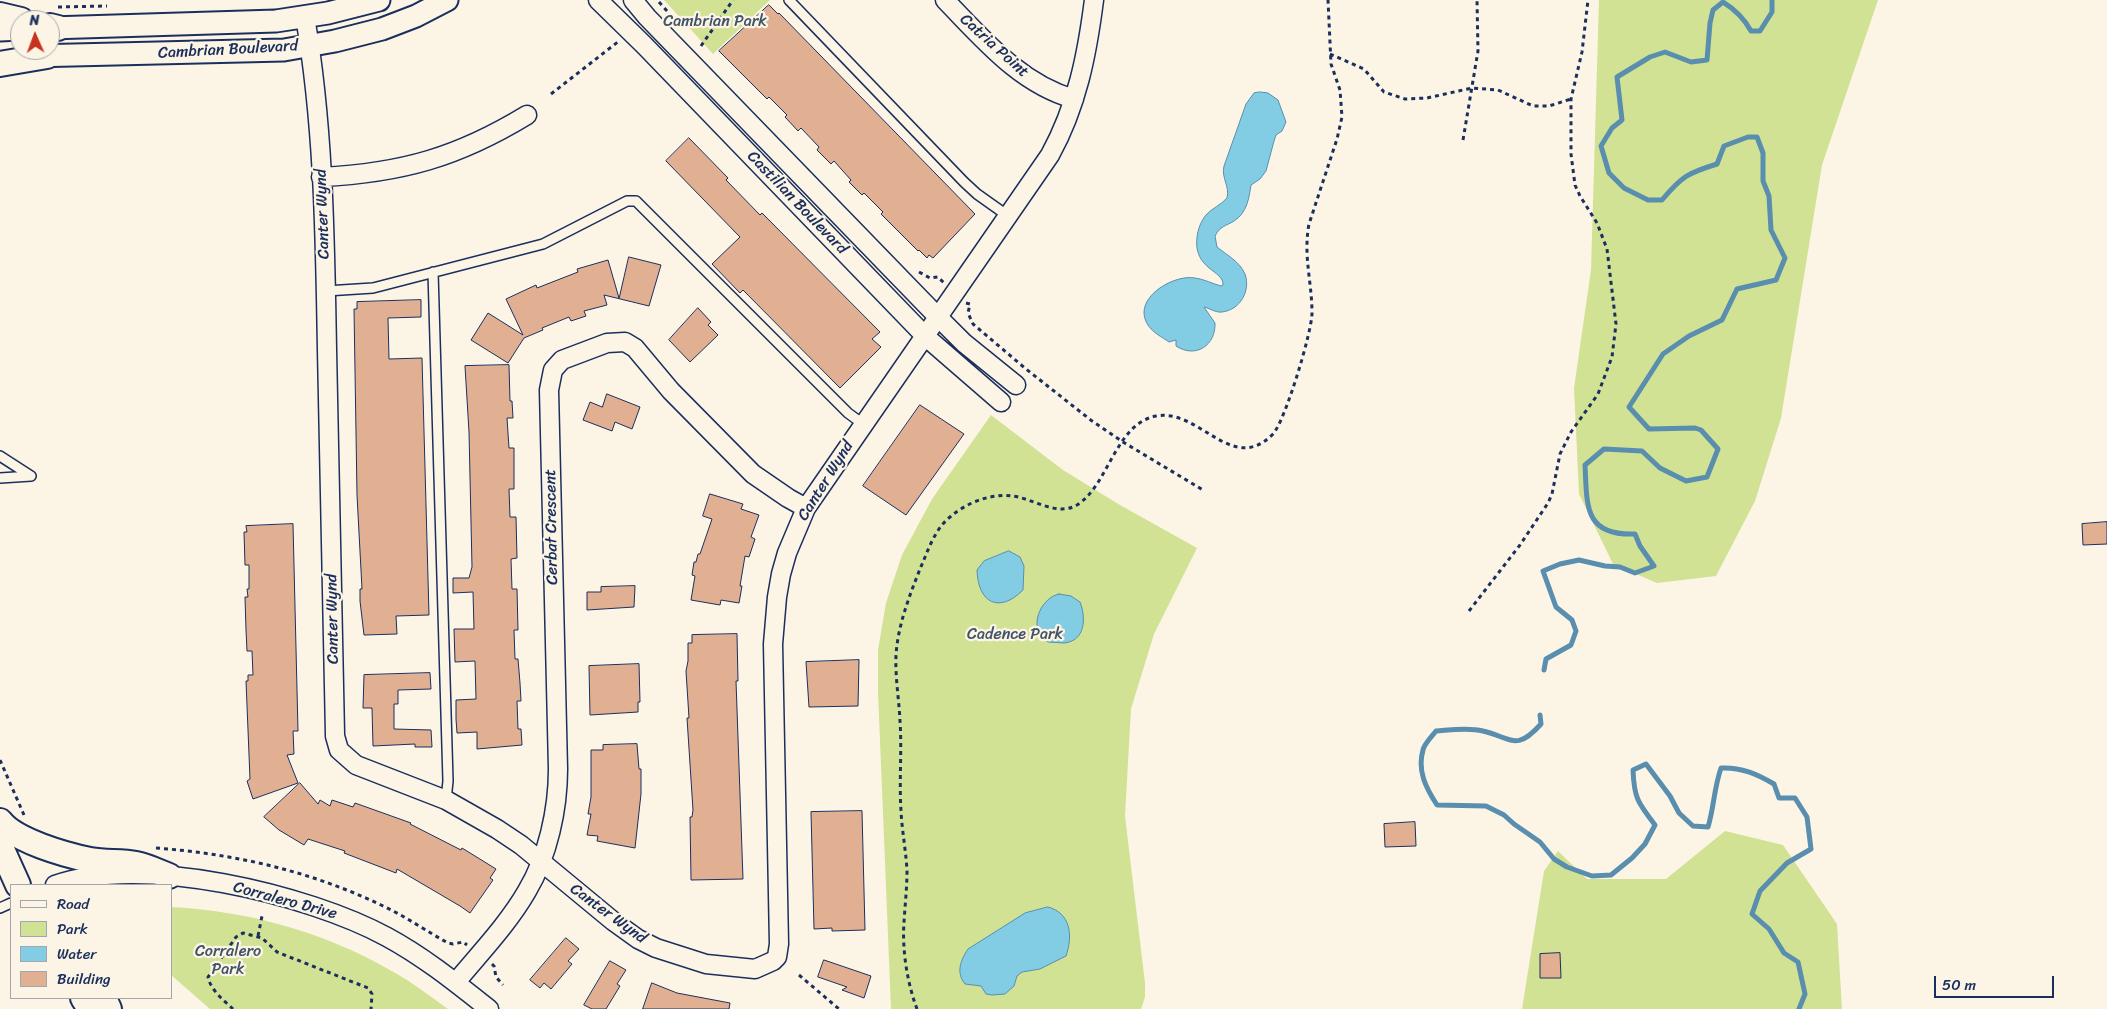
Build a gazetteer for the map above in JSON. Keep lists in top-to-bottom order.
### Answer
{
  "streets": {
    "street": [
      "Catria Point",
      "Cambrian Boulevard",
      "Castilian Boulevard",
      "Canter Wynd",
      "Cerbat Crescent",
      "Corralero Drive"
    ]
  },
  "crossings": [
    ["Catria Point", "Canter Wynd"],
    ["Cambrian Boulevard", "Canter Wynd"],
    ["Castilian Boulevard", "Canter Wynd"],
    ["Canter Wynd", "Cerbat Crescent"],
    ["Cerbat Crescent", "Corralero Drive"]
  ],
  "parks": ["Cambrian Park", "Cadence Park", "Corralero Park"],
  "legend": [
    "Road",
    "Park",
    "Water",
    "Building"
  ],
  "scale_bar": "50 m",
  "north": "top"
}
